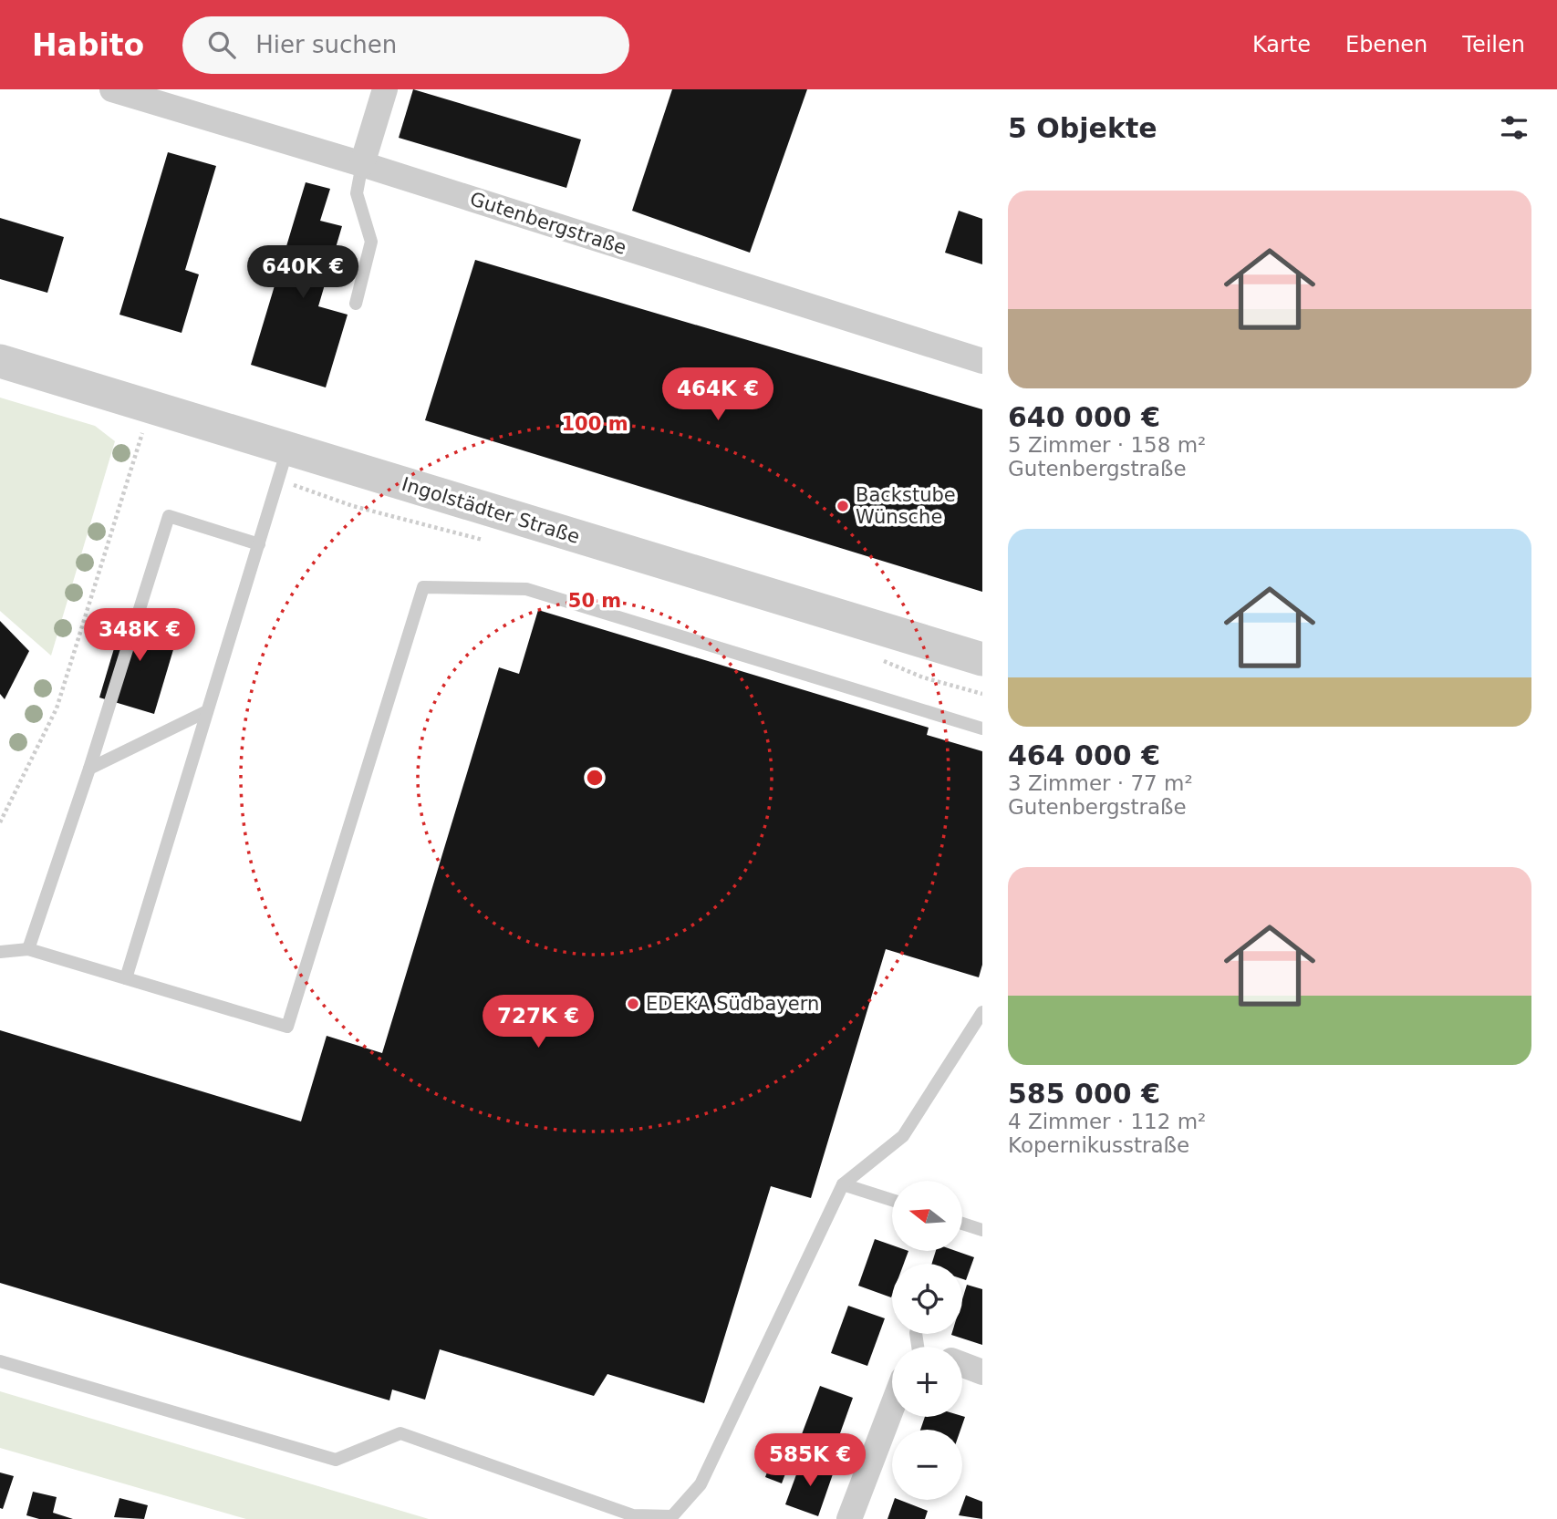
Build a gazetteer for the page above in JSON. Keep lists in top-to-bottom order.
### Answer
{
  "streets": {
    "street": ["Gutenbergstraße", "Ingolstädter Straße"]
  },
  "places": ["Backstube Wünsche", "EDEKA Südbayern"],
  "north": "left",
  "page": {
    "header": "Habito",
    "search": "Hier suchen",
    "nav": ["Karte", "Ebenen", "Teilen"],
    "heading": "5 Objekte",
    "list": [
      {
        "name": "640 000 €",
        "note": "5 Zimmer · 158 m² · Gutenbergstraße"
      },
      {
        "name": "464 000 €",
        "note": "3 Zimmer · 77 m² · Gutenbergstraße"
      },
      {
        "name": "585 000 €",
        "note": "4 Zimmer · 112 m² · Kopernikusstraße"
      }
    ],
    "price": [
      "640K €",
      "464K €",
      "348K €",
      "727K €",
      "585K €"
    ],
    "map_buttons": ["+", "−"]
  },
  "rings": ["100 m", "50 m"]
}
